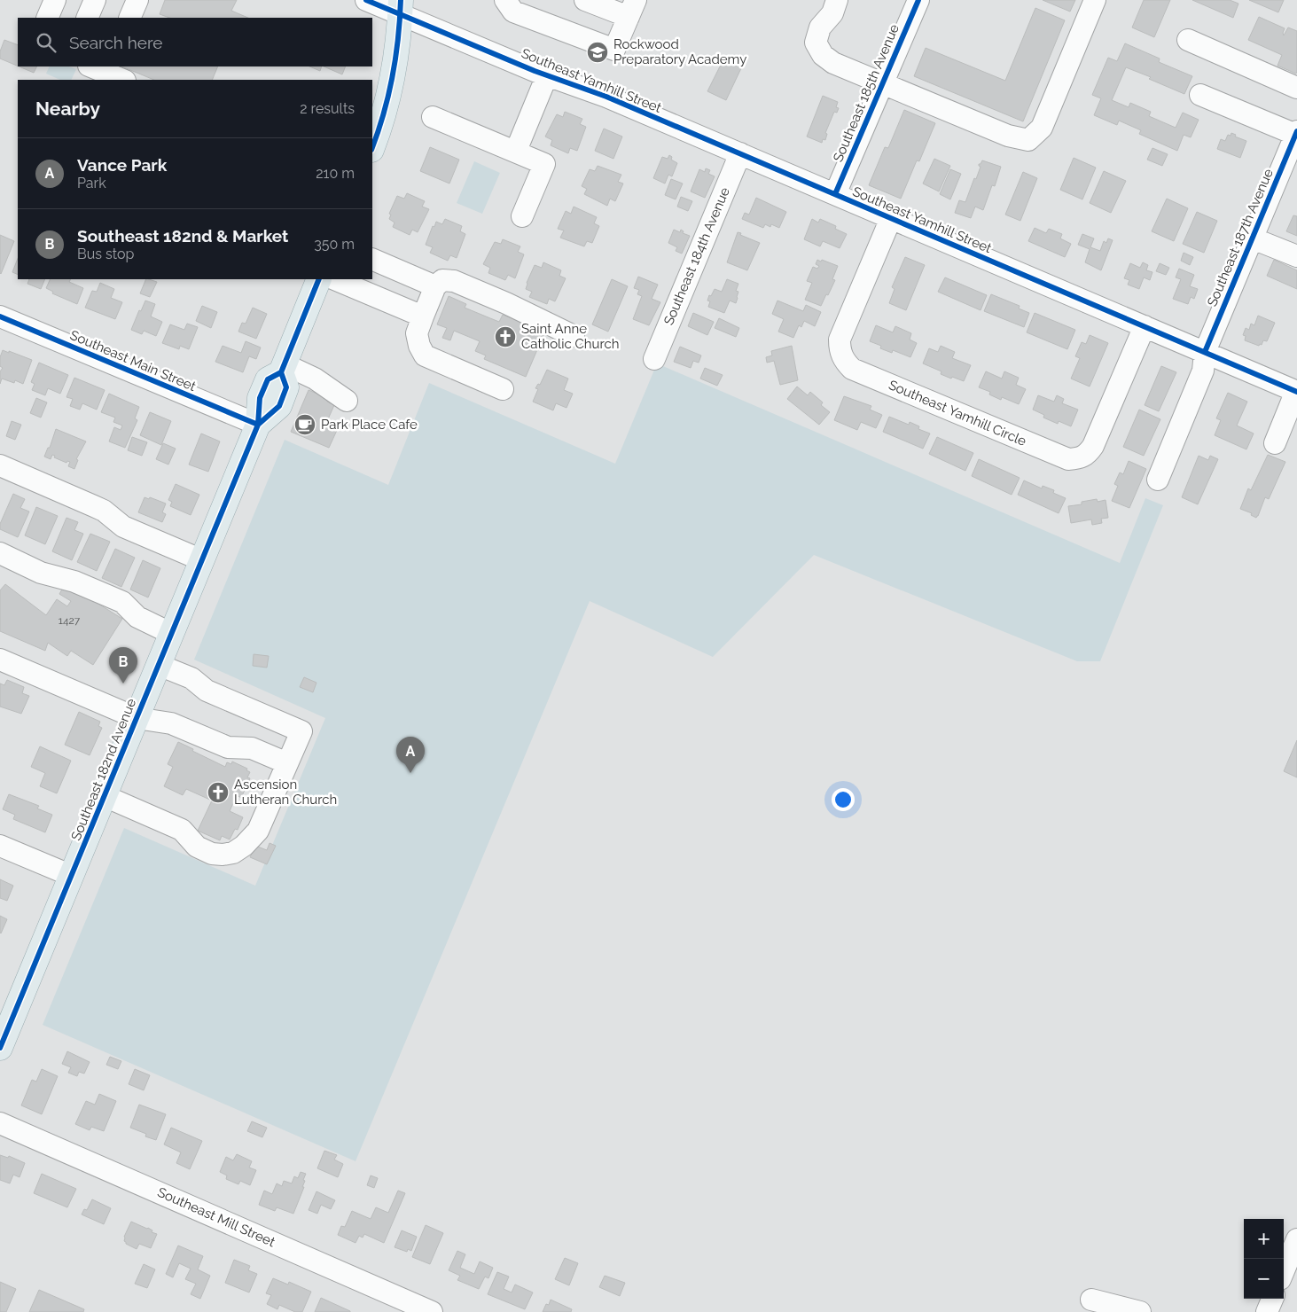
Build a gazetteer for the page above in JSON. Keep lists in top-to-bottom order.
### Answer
{
  "streets": {
    "main road": ["Southeast 182nd Avenue"],
    "street": [
      "Southeast Yamhill Street",
      "Southeast 185th Avenue",
      "Southeast 187th Avenue",
      "Southeast 184th Avenue",
      "Southeast Main Street",
      "Southeast Yamhill Circle",
      "Southeast Mill Street"
    ]
  },
  "crossings": [
    ["Southeast Yamhill Street", "Southeast 185th Avenue"],
    ["Southeast Yamhill Street", "Southeast 187th Avenue"],
    ["Southeast Yamhill Street", "Southeast 184th Avenue"],
    ["Southeast Yamhill Street", "Southeast Yamhill Circle"],
    ["Southeast Main Street", "Southeast 182nd Avenue"]
  ],
  "places": {
    "school or university": ["Rockwood Preparatory Academy"],
    "church": ["Saint Anne Catholic Church", "Ascension Lutheran Church"],
    "cafe": ["Park Place Cafe"]
  },
  "house_numbers": ["1427"],
  "page": {
    "search": "Search here",
    "heading": ["Nearby", "2 results"],
    "list": [
      {
        "mark": "A",
        "name": "Vance Park",
        "note": "Park",
        "value": "210 m"
      },
      {
        "mark": "B",
        "name": "Southeast 182nd & Market",
        "note": "Bus stop",
        "value": "350 m"
      }
    ],
    "pins": ["B", "A"],
    "map_buttons": ["+", "−"]
  }
}
